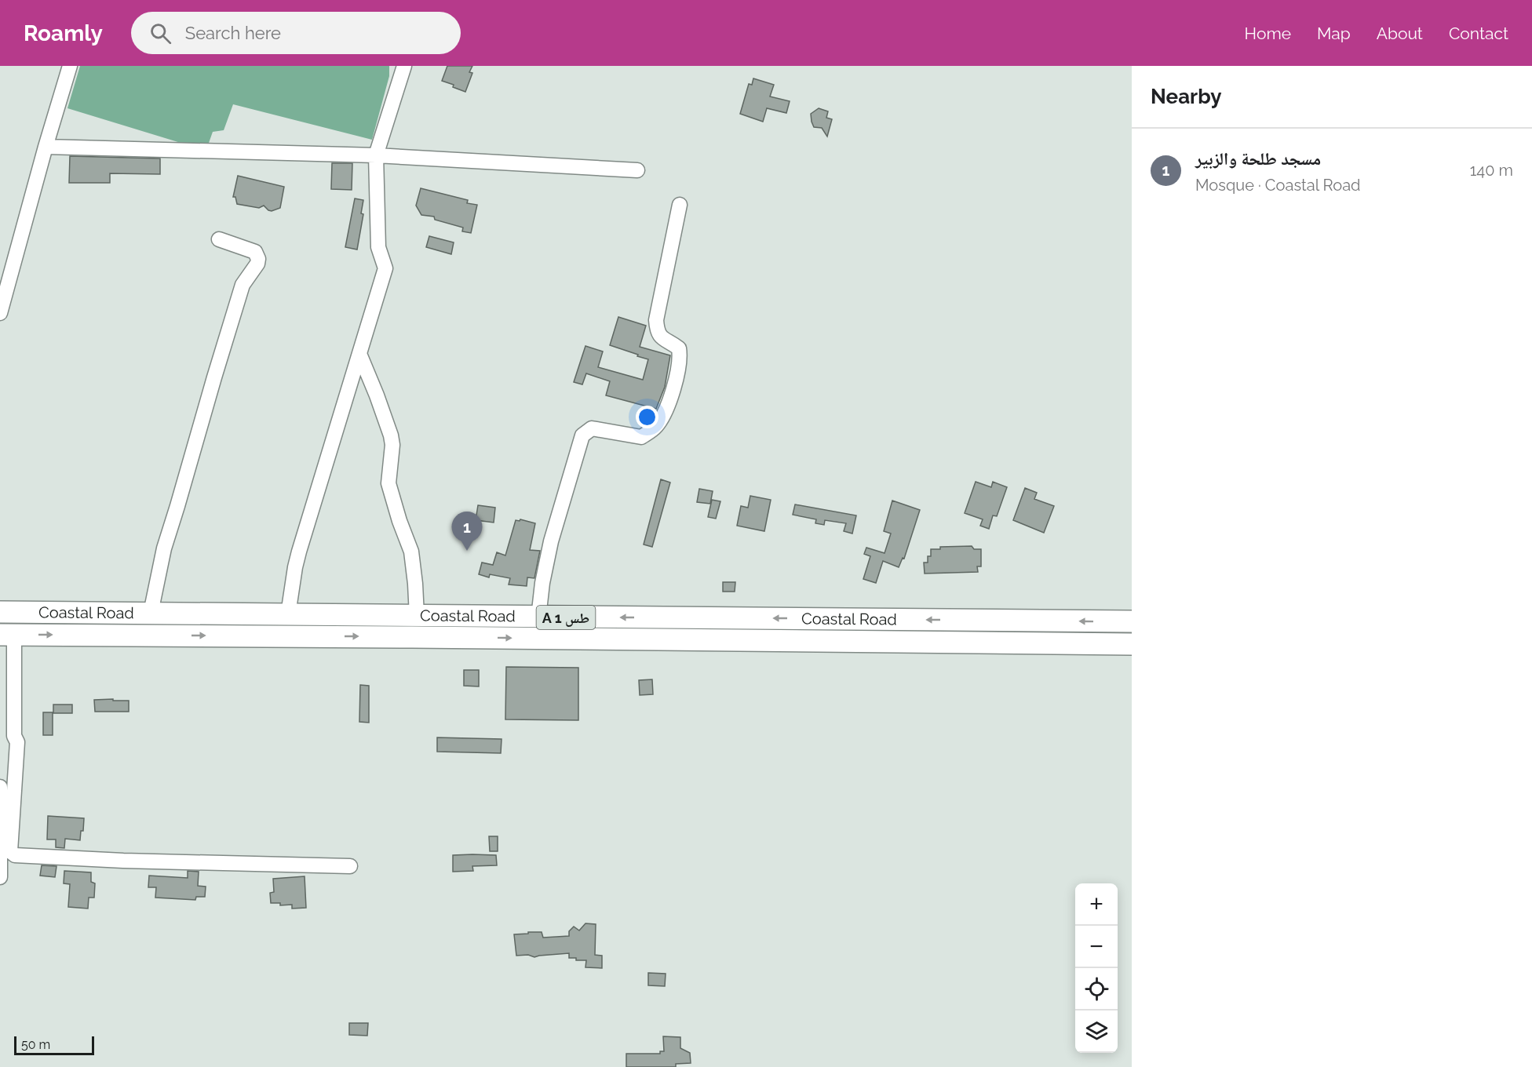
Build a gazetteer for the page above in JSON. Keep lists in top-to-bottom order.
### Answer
{
  "streets": {
    "highway": ["Coastal Road", "A 1 طس"]
  },
  "scale_bar": "50 m",
  "page": {
    "header": "Roamly",
    "search": "Search here",
    "nav": [
      "Home",
      "Map",
      "About",
      "Contact"
    ],
    "heading": "Nearby",
    "list": [
      {
        "mark": "1",
        "name": "مسجد طلحة والزبير",
        "note": "Mosque · Coastal Road",
        "value": "140 m"
      }
    ],
    "pins": "1",
    "map_buttons": ["+", "−"],
    "scale": "50 m"
  }
}
